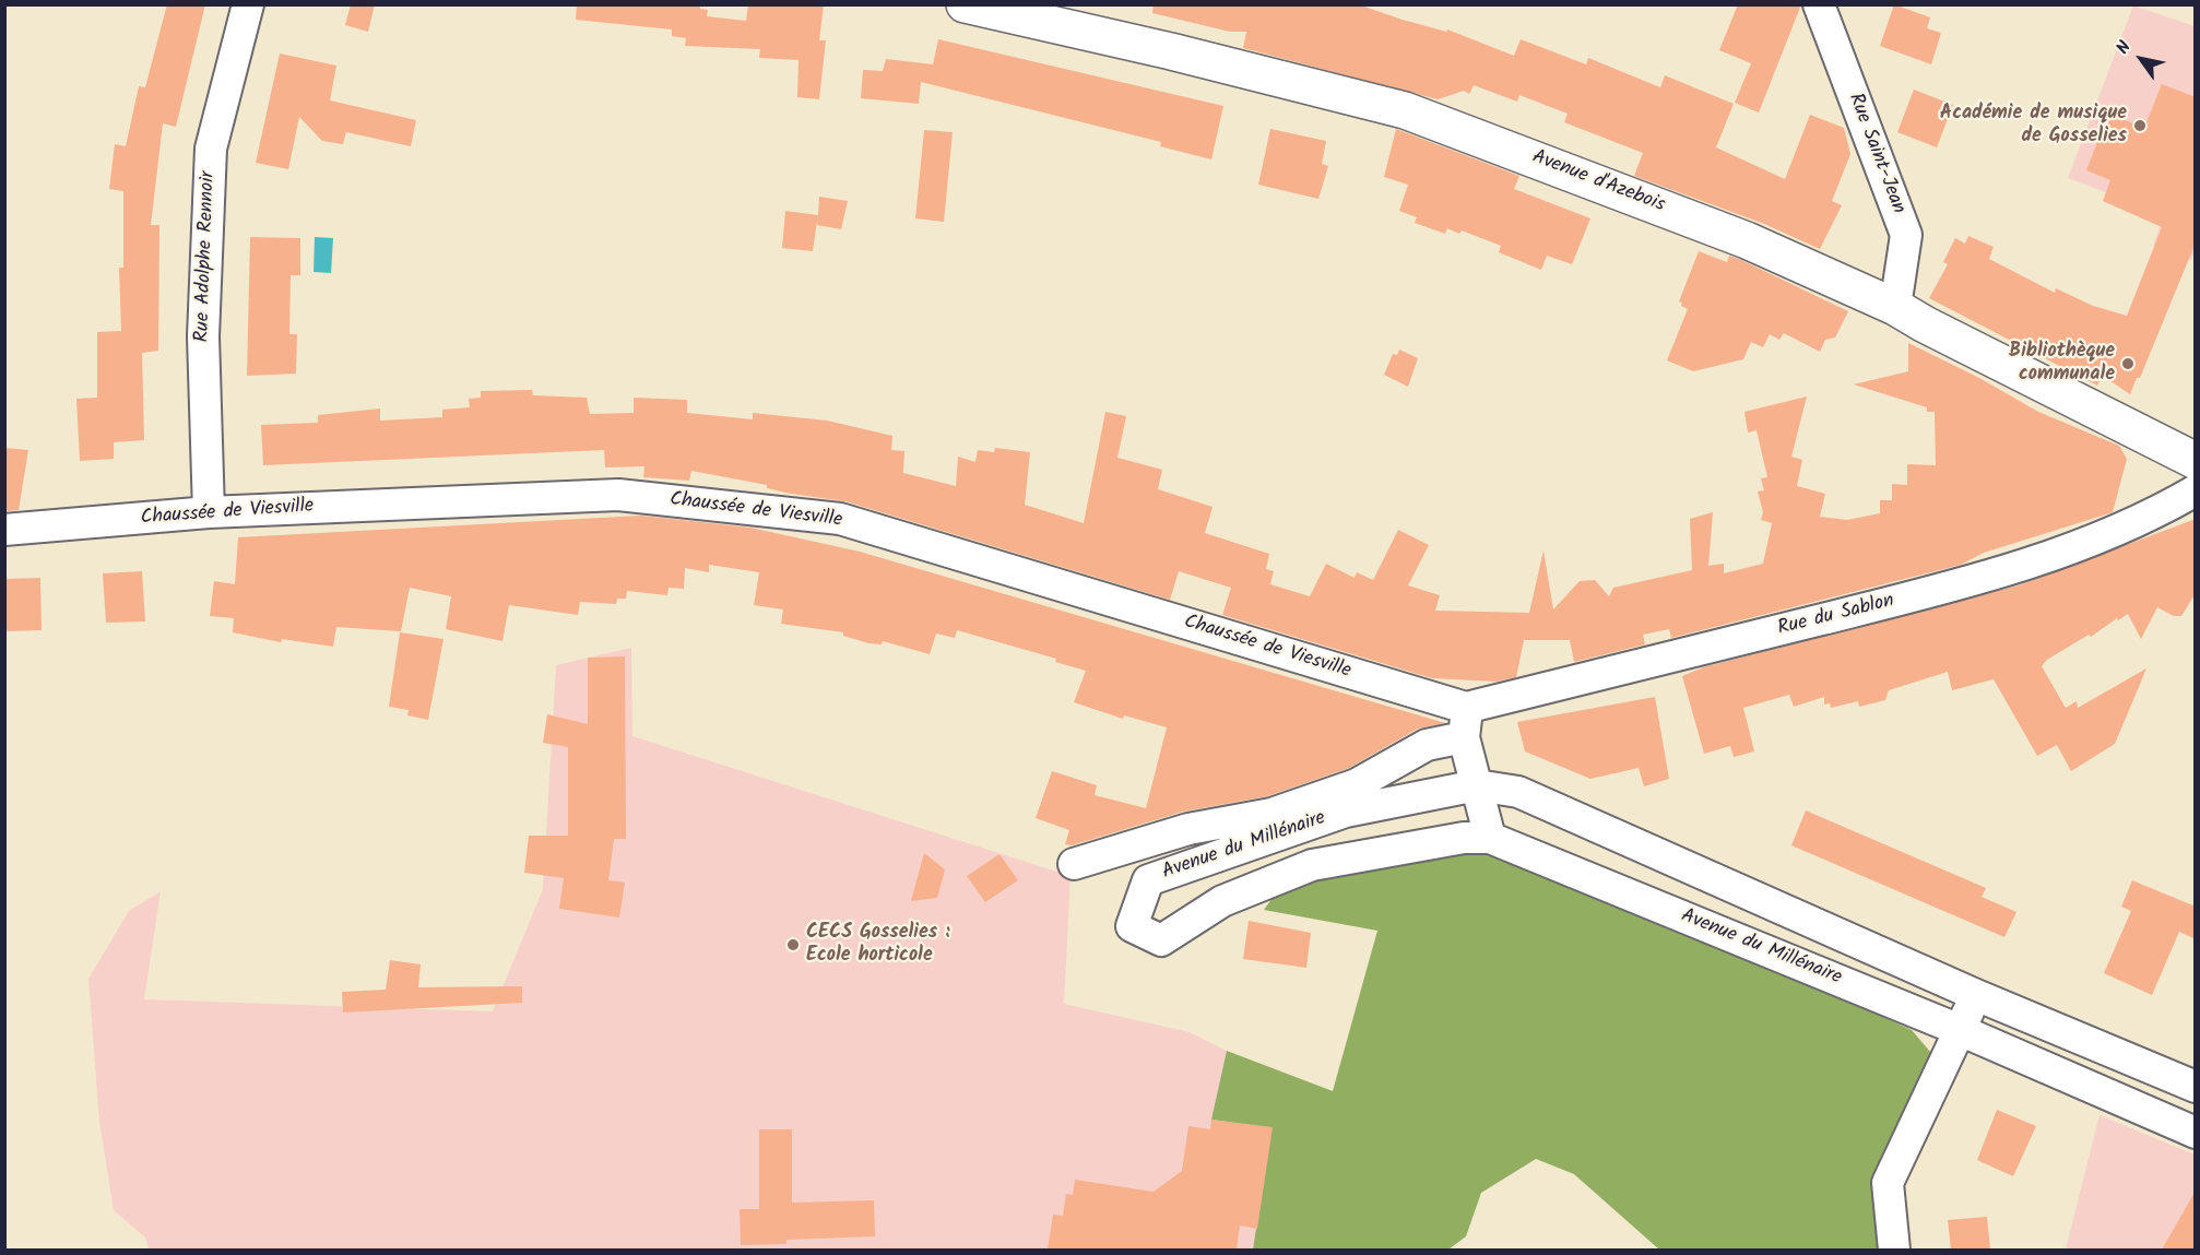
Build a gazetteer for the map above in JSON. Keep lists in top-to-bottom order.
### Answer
{
  "streets": {
    "street": [
      "Rue Saint-Jean",
      "Avenue d'Azebois",
      "Rue Adolphe Rennoir",
      "Chaussée de Viesville",
      "Rue du Sablon",
      "Avenue du Millénaire"
    ]
  },
  "crossings": [
    ["Rue Saint-Jean", "Avenue d'Azebois"],
    ["Rue Adolphe Rennoir", "Chaussée de Viesville"],
    ["Chaussée de Viesville", "Rue du Sablon"]
  ],
  "places": ["Académie de musique de Gosselies", "Bibliothèque communale", "CECS Gosselies : Ecole horticole"],
  "north": "top left"
}
